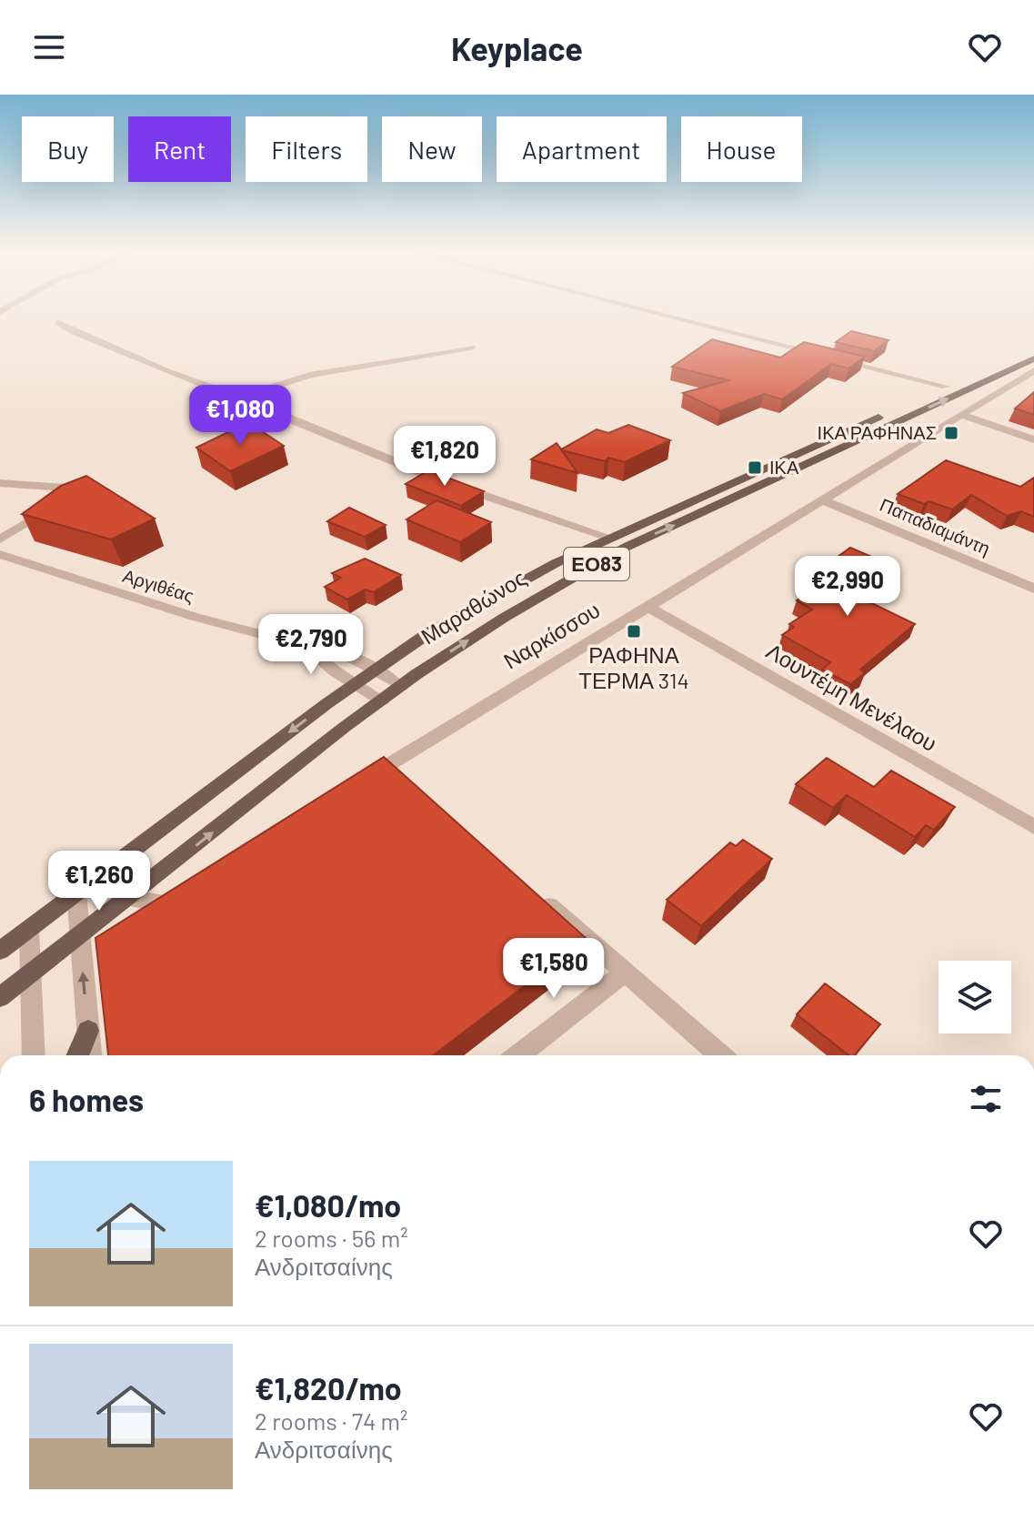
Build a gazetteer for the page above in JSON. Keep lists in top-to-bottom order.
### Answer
{
  "streets": {
    "main road": ["ΕΟ83", "Μαραθώνος"],
    "street": [
      "Παπαδιαμάντη",
      "Αργιθέας",
      "Ναρκίσσου",
      "Λουντέμη Μενέλαου"
    ]
  },
  "crossings": [
    ["Παπαδιαμάντη", "Ναρκίσσου"],
    ["Αργιθέας", "Μαραθώνος"],
    ["Ναρκίσσου", "Λουντέμη Μενέλαου"]
  ],
  "places": {
    "transit": ["ΙΚΑ ΡΑΦΗΝΑΣ", "ΙΚΑ", "ΡΑΦΗΝΑ ΤΕΡΜΑ 314"]
  },
  "page": {
    "header": "Keyplace",
    "chip": [
      "Buy",
      "Rent",
      "Filters",
      "New",
      "Apartment",
      "House"
    ],
    "price": [
      "€1,080",
      "€1,820",
      "€2,990",
      "€2,790",
      "€1,260",
      "€1,580"
    ],
    "heading": "6 homes",
    "list": [
      {
        "name": "€1,080/mo",
        "note": "2 rooms · 56 m² · Ανδριτσαίνης"
      },
      {
        "name": "€1,820/mo",
        "note": "2 rooms · 74 m² · Ανδριτσαίνης"
      }
    ]
  }
}
